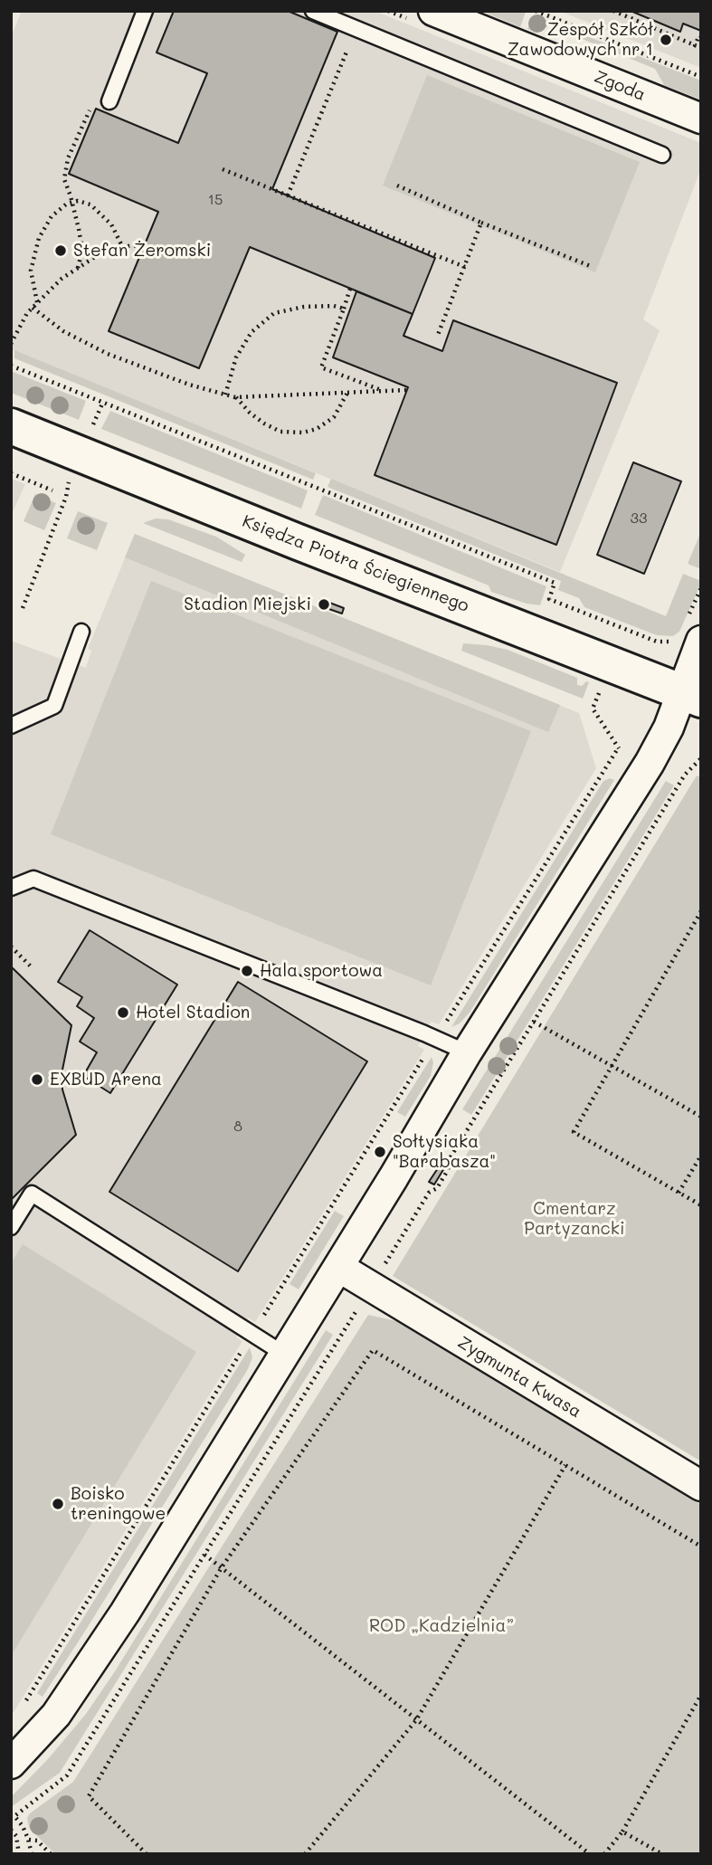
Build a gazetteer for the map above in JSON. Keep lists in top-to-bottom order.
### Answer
{
  "streets": {
    "street": ["Zgoda", "Księdza Piotra Ściegiennego", "Zygmunta Kwasa"]
  },
  "parks": ["Cmentarz Partyzancki", "ROD „Kadzielnia”"],
  "places": [
    "Zespół Szkół Zawodowych nr 1",
    "Stefan Żeromski",
    "Stadion Miejski",
    "Hala sportowa",
    "Hotel Stadion",
    "EXBUD Arena",
    "Sołtysiaka \"Barabasza\"",
    "Boisko treningowe"
  ],
  "house_numbers": ["15", "33", "8"]
}
